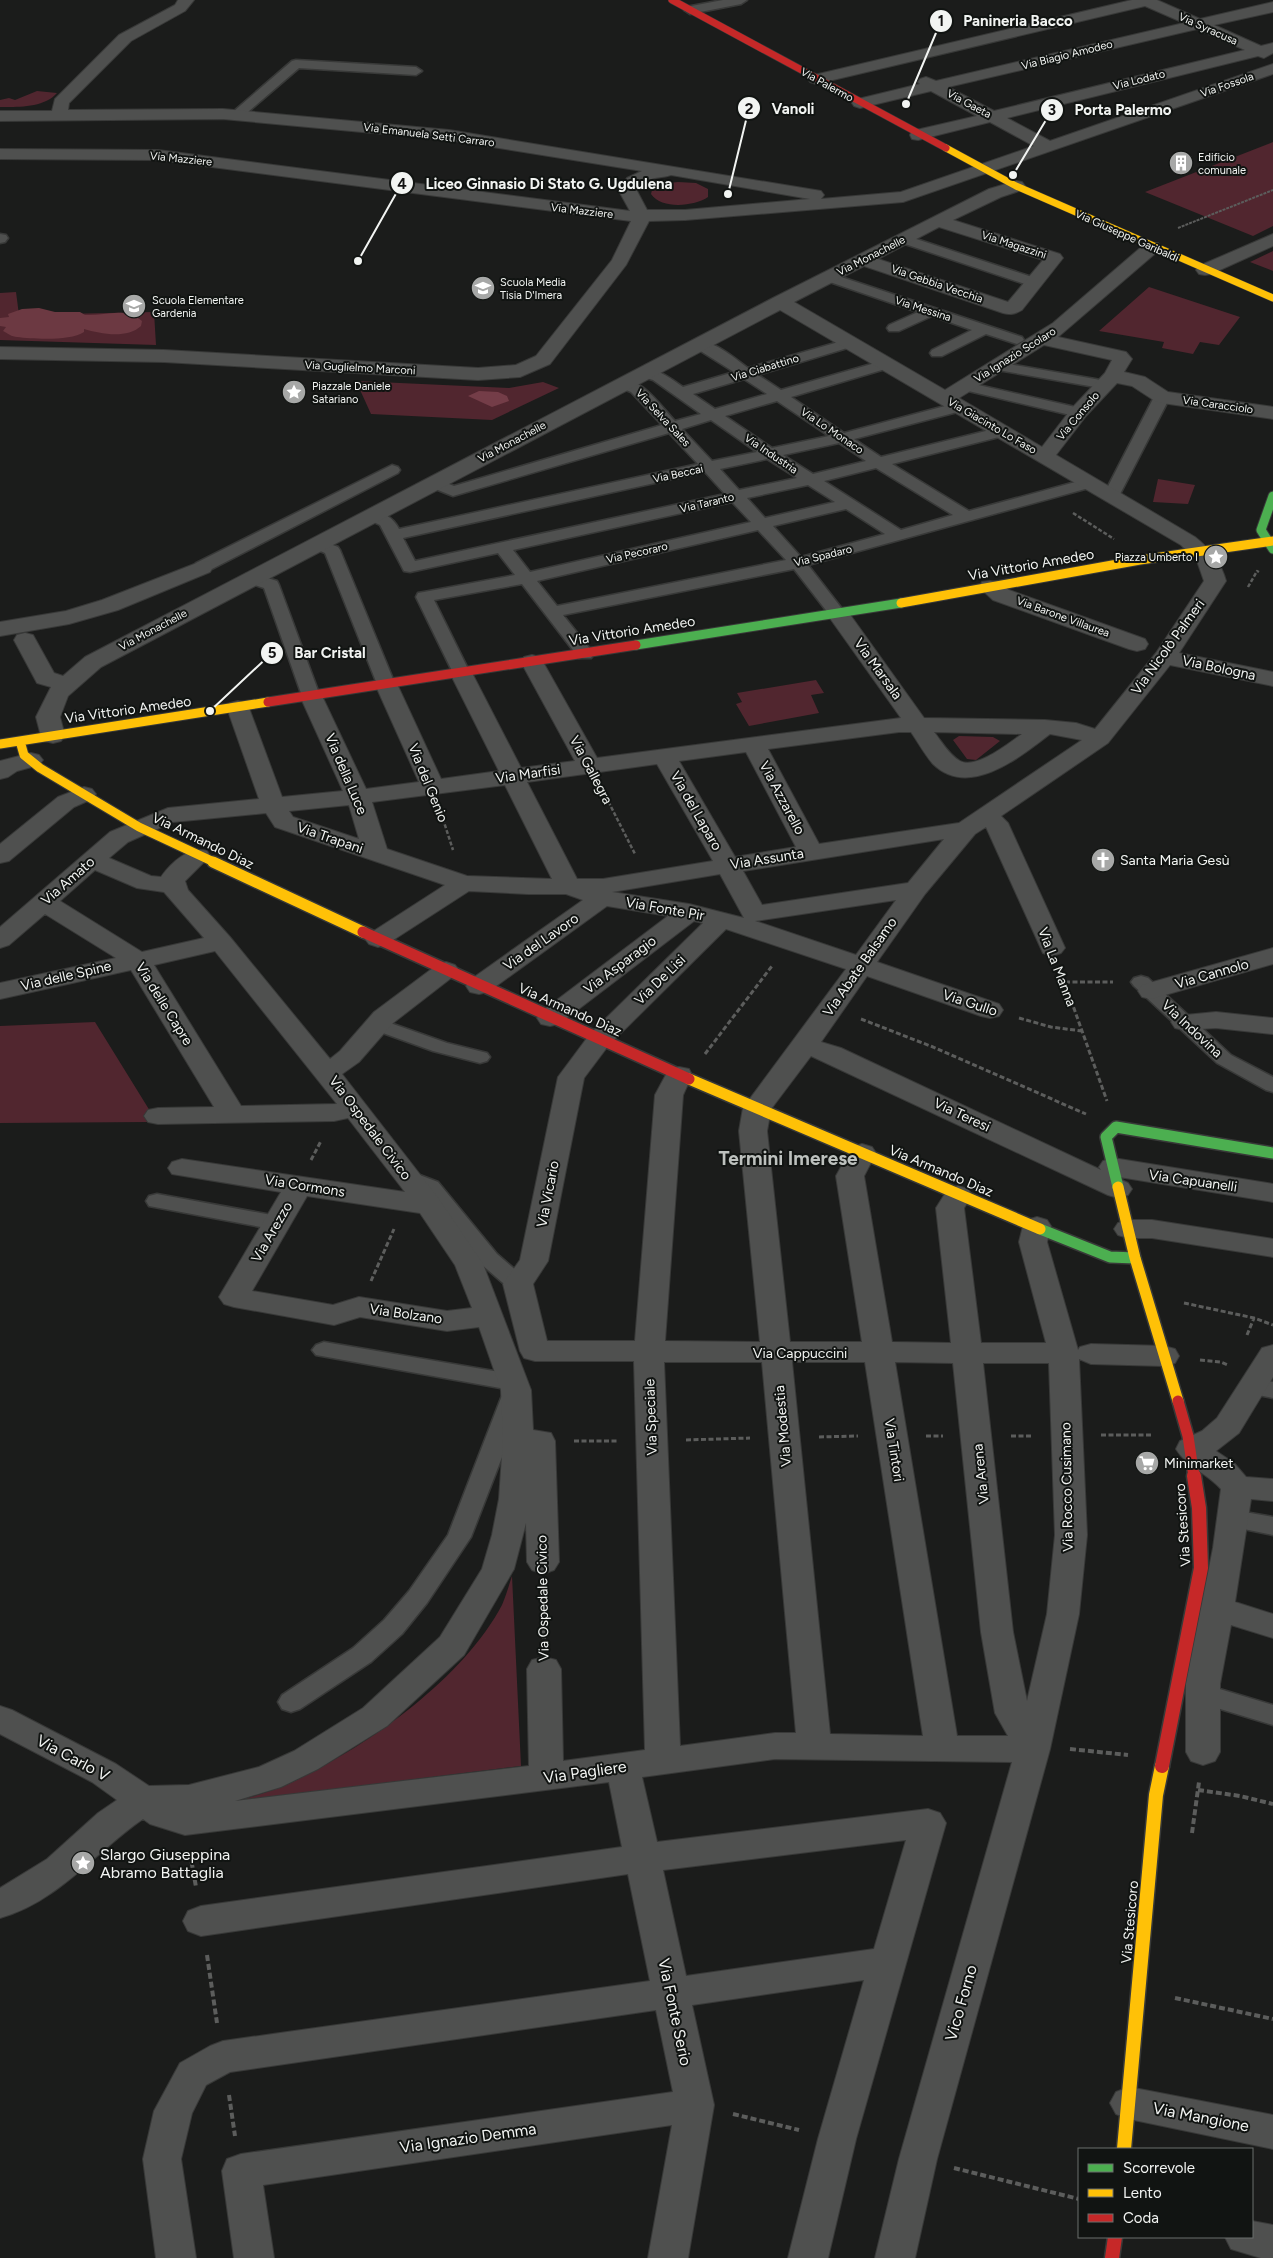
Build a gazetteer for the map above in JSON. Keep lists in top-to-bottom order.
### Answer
{
  "streets": {
    "street": [
      "Via Syracusa",
      "Via Biagio Amodeo",
      "Via Lodato",
      "Via Palermo",
      "Via Fossola",
      "Via Gaeta",
      "Via Emanuela Setti Carraro",
      "Via Mazziere",
      "Via Giuseppe Garibaldi",
      "Via Magazzini",
      "Via Monachelle",
      "Via Gebbia Vecchia",
      "Via Ignazio Scolaro",
      "Via Guglielmo Marconi",
      "Via Caracciolo",
      "Via Consolo",
      "Via Giacinto Lo Faso",
      "Via Vittorio Amedeo",
      "Via Barone Villaurea",
      "Via Nicolò Palmeri",
      "Via Bologna",
      "Via Marsala",
      "Via Gallegra",
      "Via della Luce",
      "Via Marfisi",
      "Via del Genio",
      "Via Azzarello",
      "Via del Laparo",
      "Via Trapani",
      "Via Armando Diaz",
      "Via Assunta",
      "Via Amato",
      "Via Fonte Pir",
      "Via del Lavoro",
      "Via Asparagio",
      "Via Abate Balsamo",
      "Via La Manna",
      "Via Cannolo",
      "Via delle Spine",
      "Via De Lisi",
      "Via Gullo",
      "Via delle Capre",
      "Via Teresi",
      "Via Ospedale Civico",
      "Via Capuanelli",
      "Via Cormons",
      "Via Vicario",
      "Via Arezzo",
      "Via Bolzano",
      "Via Cappuccini",
      "Via Speciale",
      "Via Modestia",
      "Via Tintori",
      "Via Arena",
      "Via Rocco Cusimano",
      "Via Stesicoro",
      "Via Carlo V",
      "Via Pagliere",
      "Vico Forno",
      "Via Fonte Serio",
      "Via Mangione",
      "Via Ignazio Demma"
    ],
    "lane": [
      "Via Messina",
      "Via Ciabattino",
      "Via Selva Sales",
      "Via Lo Monaco",
      "Via Industria",
      "Via Beccai",
      "Via Taranto",
      "Via Pecoraro",
      "Via Spadaro",
      "Via Indovina"
    ]
  },
  "crossings": [
    ["Via Syracusa", "Via Biagio Amodeo"],
    ["Via Syracusa", "Via Lodato"],
    ["Via Biagio Amodeo", "Via Palermo"],
    ["Via Biagio Amodeo", "Via Gaeta"],
    ["Via Lodato", "Via Palermo"],
    ["Via Lodato", "Via Gaeta"],
    ["Via Palermo", "Via Fossola"],
    ["Via Palermo", "Via Mazziere"],
    ["Via Palermo", "Via Giuseppe Garibaldi"],
    ["Via Fossola", "Via Gaeta"],
    ["Via Fossola", "Via Mazziere"],
    ["Via Fossola", "Via Giuseppe Garibaldi"],
    ["Via Emanuela Setti Carraro", "Via Mazziere"],
    ["Via Mazziere", "Via Giuseppe Garibaldi"],
    ["Via Mazziere", "Via Guglielmo Marconi"],
    ["Via Giuseppe Garibaldi", "Via Monachelle"],
    ["Via Giuseppe Garibaldi", "Via Ignazio Scolaro"],
    ["Via Magazzini", "Via Monachelle"],
    ["Via Magazzini", "Via Gebbia Vecchia"],
    ["Via Monachelle", "Via Gebbia Vecchia"],
    ["Via Monachelle", "Via Messina"],
    ["Via Monachelle", "Via Selva Sales"],
    ["Via Monachelle", "Via Giacinto Lo Faso"],
    ["Via Monachelle", "Via Lo Monaco"],
    ["Via Monachelle", "Via Industria"],
    ["Via Monachelle", "Via Vittorio Amedeo"],
    ["Via Ignazio Scolaro", "Via Giacinto Lo Faso"],
    ["Via Ciabattino", "Via Giacinto Lo Faso"],
    ["Via Ciabattino", "Via Lo Monaco"],
    ["Via Ciabattino", "Via Industria"],
    ["Via Consolo", "Via Giacinto Lo Faso"],
    ["Via Selva Sales", "Via Beccai"],
    ["Via Selva Sales", "Via Taranto"],
    ["Via Selva Sales", "Via Pecoraro"],
    ["Via Selva Sales", "Via Spadaro"],
    ["Via Selva Sales", "Via Vittorio Amedeo"],
    ["Via Selva Sales", "Via Marsala"],
    ["Via Giacinto Lo Faso", "Via Beccai"],
    ["Via Giacinto Lo Faso", "Via Taranto"],
    ["Via Giacinto Lo Faso", "Via Spadaro"],
    ["Via Giacinto Lo Faso", "Via Vittorio Amedeo"],
    ["Via Giacinto Lo Faso", "Via Nicolò Palmeri"],
    ["Via Lo Monaco", "Via Beccai"],
    ["Via Lo Monaco", "Via Taranto"],
    ["Via Lo Monaco", "Via Spadaro"],
    ["Via Industria", "Via Beccai"],
    ["Via Industria", "Via Taranto"],
    ["Via Industria", "Via Pecoraro"],
    ["Via Industria", "Via Spadaro"],
    ["Via Beccai", "Via Taranto"],
    ["Via Pecoraro", "Via Vittorio Amedeo"],
    ["Via Vittorio Amedeo", "Via Barone Villaurea"],
    ["Via Vittorio Amedeo", "Via Nicolò Palmeri"],
    ["Via Vittorio Amedeo", "Via Marsala"],
    ["Via Vittorio Amedeo", "Via Gallegra"],
    ["Via Vittorio Amedeo", "Via della Luce"],
    ["Via Vittorio Amedeo", "Via del Genio"],
    ["Via Vittorio Amedeo", "Via Trapani"],
    ["Via Vittorio Amedeo", "Via Armando Diaz"],
    ["Via Nicolò Palmeri", "Via Bologna"],
    ["Via Nicolò Palmeri", "Via Marfisi"],
    ["Via Nicolò Palmeri", "Via Assunta"],
    ["Via Nicolò Palmeri", "Via Abate Balsamo"],
    ["Via Nicolò Palmeri", "Via La Manna"],
    ["Via Marsala", "Via Marfisi"],
    ["Via Gallegra", "Via Marfisi"],
    ["Via Gallegra", "Via Assunta"],
    ["Via della Luce", "Via Marfisi"],
    ["Via della Luce", "Via Trapani"],
    ["Via Marfisi", "Via del Genio"],
    ["Via Marfisi", "Via Azzarello"],
    ["Via Marfisi", "Via del Laparo"],
    ["Via Marfisi", "Via Trapani"],
    ["Via Marfisi", "Via Armando Diaz"],
    ["Via Marfisi", "Via Amato"],
    ["Via del Genio", "Via Trapani"],
    ["Via del Genio", "Via Fonte Pir"],
    ["Via Azzarello", "Via Assunta"],
    ["Via del Laparo", "Via Assunta"],
    ["Via del Laparo", "Via Abate Balsamo"],
    ["Via Trapani", "Via Fonte Pir"],
    ["Via Armando Diaz", "Via Amato"],
    ["Via Armando Diaz", "Via del Lavoro"],
    ["Via Armando Diaz", "Via Asparagio"],
    ["Via Armando Diaz", "Via Abate Balsamo"],
    ["Via Armando Diaz", "Via De Lisi"],
    ["Via Armando Diaz", "Via Vicario"],
    ["Via Armando Diaz", "Via Speciale"],
    ["Via Armando Diaz", "Via Modestia"],
    ["Via Armando Diaz", "Via Tintori"],
    ["Via Armando Diaz", "Via Arena"],
    ["Via Armando Diaz", "Via Rocco Cusimano"],
    ["Via Armando Diaz", "Via Stesicoro"],
    ["Via Assunta", "Via Fonte Pir"],
    ["Via Assunta", "Via Abate Balsamo"],
    ["Via Assunta", "Via La Manna"],
    ["Via Amato", "Via delle Capre"],
    ["Via Fonte Pir", "Via del Lavoro"],
    ["Via Fonte Pir", "Via Asparagio"],
    ["Via Fonte Pir", "Via Abate Balsamo"],
    ["Via Fonte Pir", "Via De Lisi"],
    ["Via Fonte Pir", "Via Gullo"],
    ["Via Abate Balsamo", "Via La Manna"],
    ["Via Abate Balsamo", "Via Gullo"],
    ["Via Abate Balsamo", "Via Teresi"],
    ["Via Abate Balsamo", "Via Modestia"],
    ["Via La Manna", "Via Gullo"],
    ["Via La Manna", "Via Stesicoro"],
    ["Via Cannolo", "Via Indovina"],
    ["Via delle Spine", "Via delle Capre"],
    ["Via delle Spine", "Via Ospedale Civico"],
    ["Via De Lisi", "Via Vicario"],
    ["Via Teresi", "Via Capuanelli"],
    ["Via Teresi", "Via Stesicoro"],
    ["Via Ospedale Civico", "Via Cormons"],
    ["Via Ospedale Civico", "Via Arezzo"],
    ["Via Ospedale Civico", "Via Bolzano"],
    ["Via Ospedale Civico", "Via Carlo V"],
    ["Via Ospedale Civico", "Via Pagliere"],
    ["Via Capuanelli", "Via Stesicoro"],
    ["Via Cormons", "Via Arezzo"],
    ["Via Vicario", "Via Cappuccini"],
    ["Via Arezzo", "Via Bolzano"],
    ["Via Cappuccini", "Via Speciale"],
    ["Via Cappuccini", "Via Modestia"],
    ["Via Cappuccini", "Via Tintori"],
    ["Via Cappuccini", "Via Arena"],
    ["Via Cappuccini", "Via Rocco Cusimano"],
    ["Via Cappuccini", "Via Stesicoro"],
    ["Via Speciale", "Via Pagliere"],
    ["Via Modestia", "Via Pagliere"],
    ["Via Tintori", "Via Pagliere"],
    ["Via Arena", "Via Rocco Cusimano"],
    ["Via Arena", "Via Pagliere"],
    ["Via Arena", "Vico Forno"],
    ["Via Rocco Cusimano", "Via Pagliere"],
    ["Via Rocco Cusimano", "Vico Forno"],
    ["Via Stesicoro", "Via Mangione"],
    ["Via Carlo V", "Via Pagliere"],
    ["Via Pagliere", "Vico Forno"],
    ["Via Pagliere", "Via Fonte Serio"],
    ["Via Fonte Serio", "Via Ignazio Demma"]
  ],
  "districts": ["Termini Imerese"],
  "places": {
    "other": [
      "Panineria Bacco",
      "Porta Palermo",
      "Vanoli",
      "Liceo Ginnasio Di Stato G. Ugdulena",
      "Bar Cristal"
    ],
    "building": ["Edificio comunale"],
    "school or university": ["Scuola Media Tisia D'Imera", "Scuola Elementare Gardenia"],
    "place": ["Piazzale Daniele Satariano", "Piazza Umberto I", "Slargo Giuseppina Abramo Battaglia"],
    "church": ["Santa Maria Gesù"],
    "supermarket": ["Minimarket"]
  },
  "legend": ["Scorrevole", "Lento", "Coda"]
}
